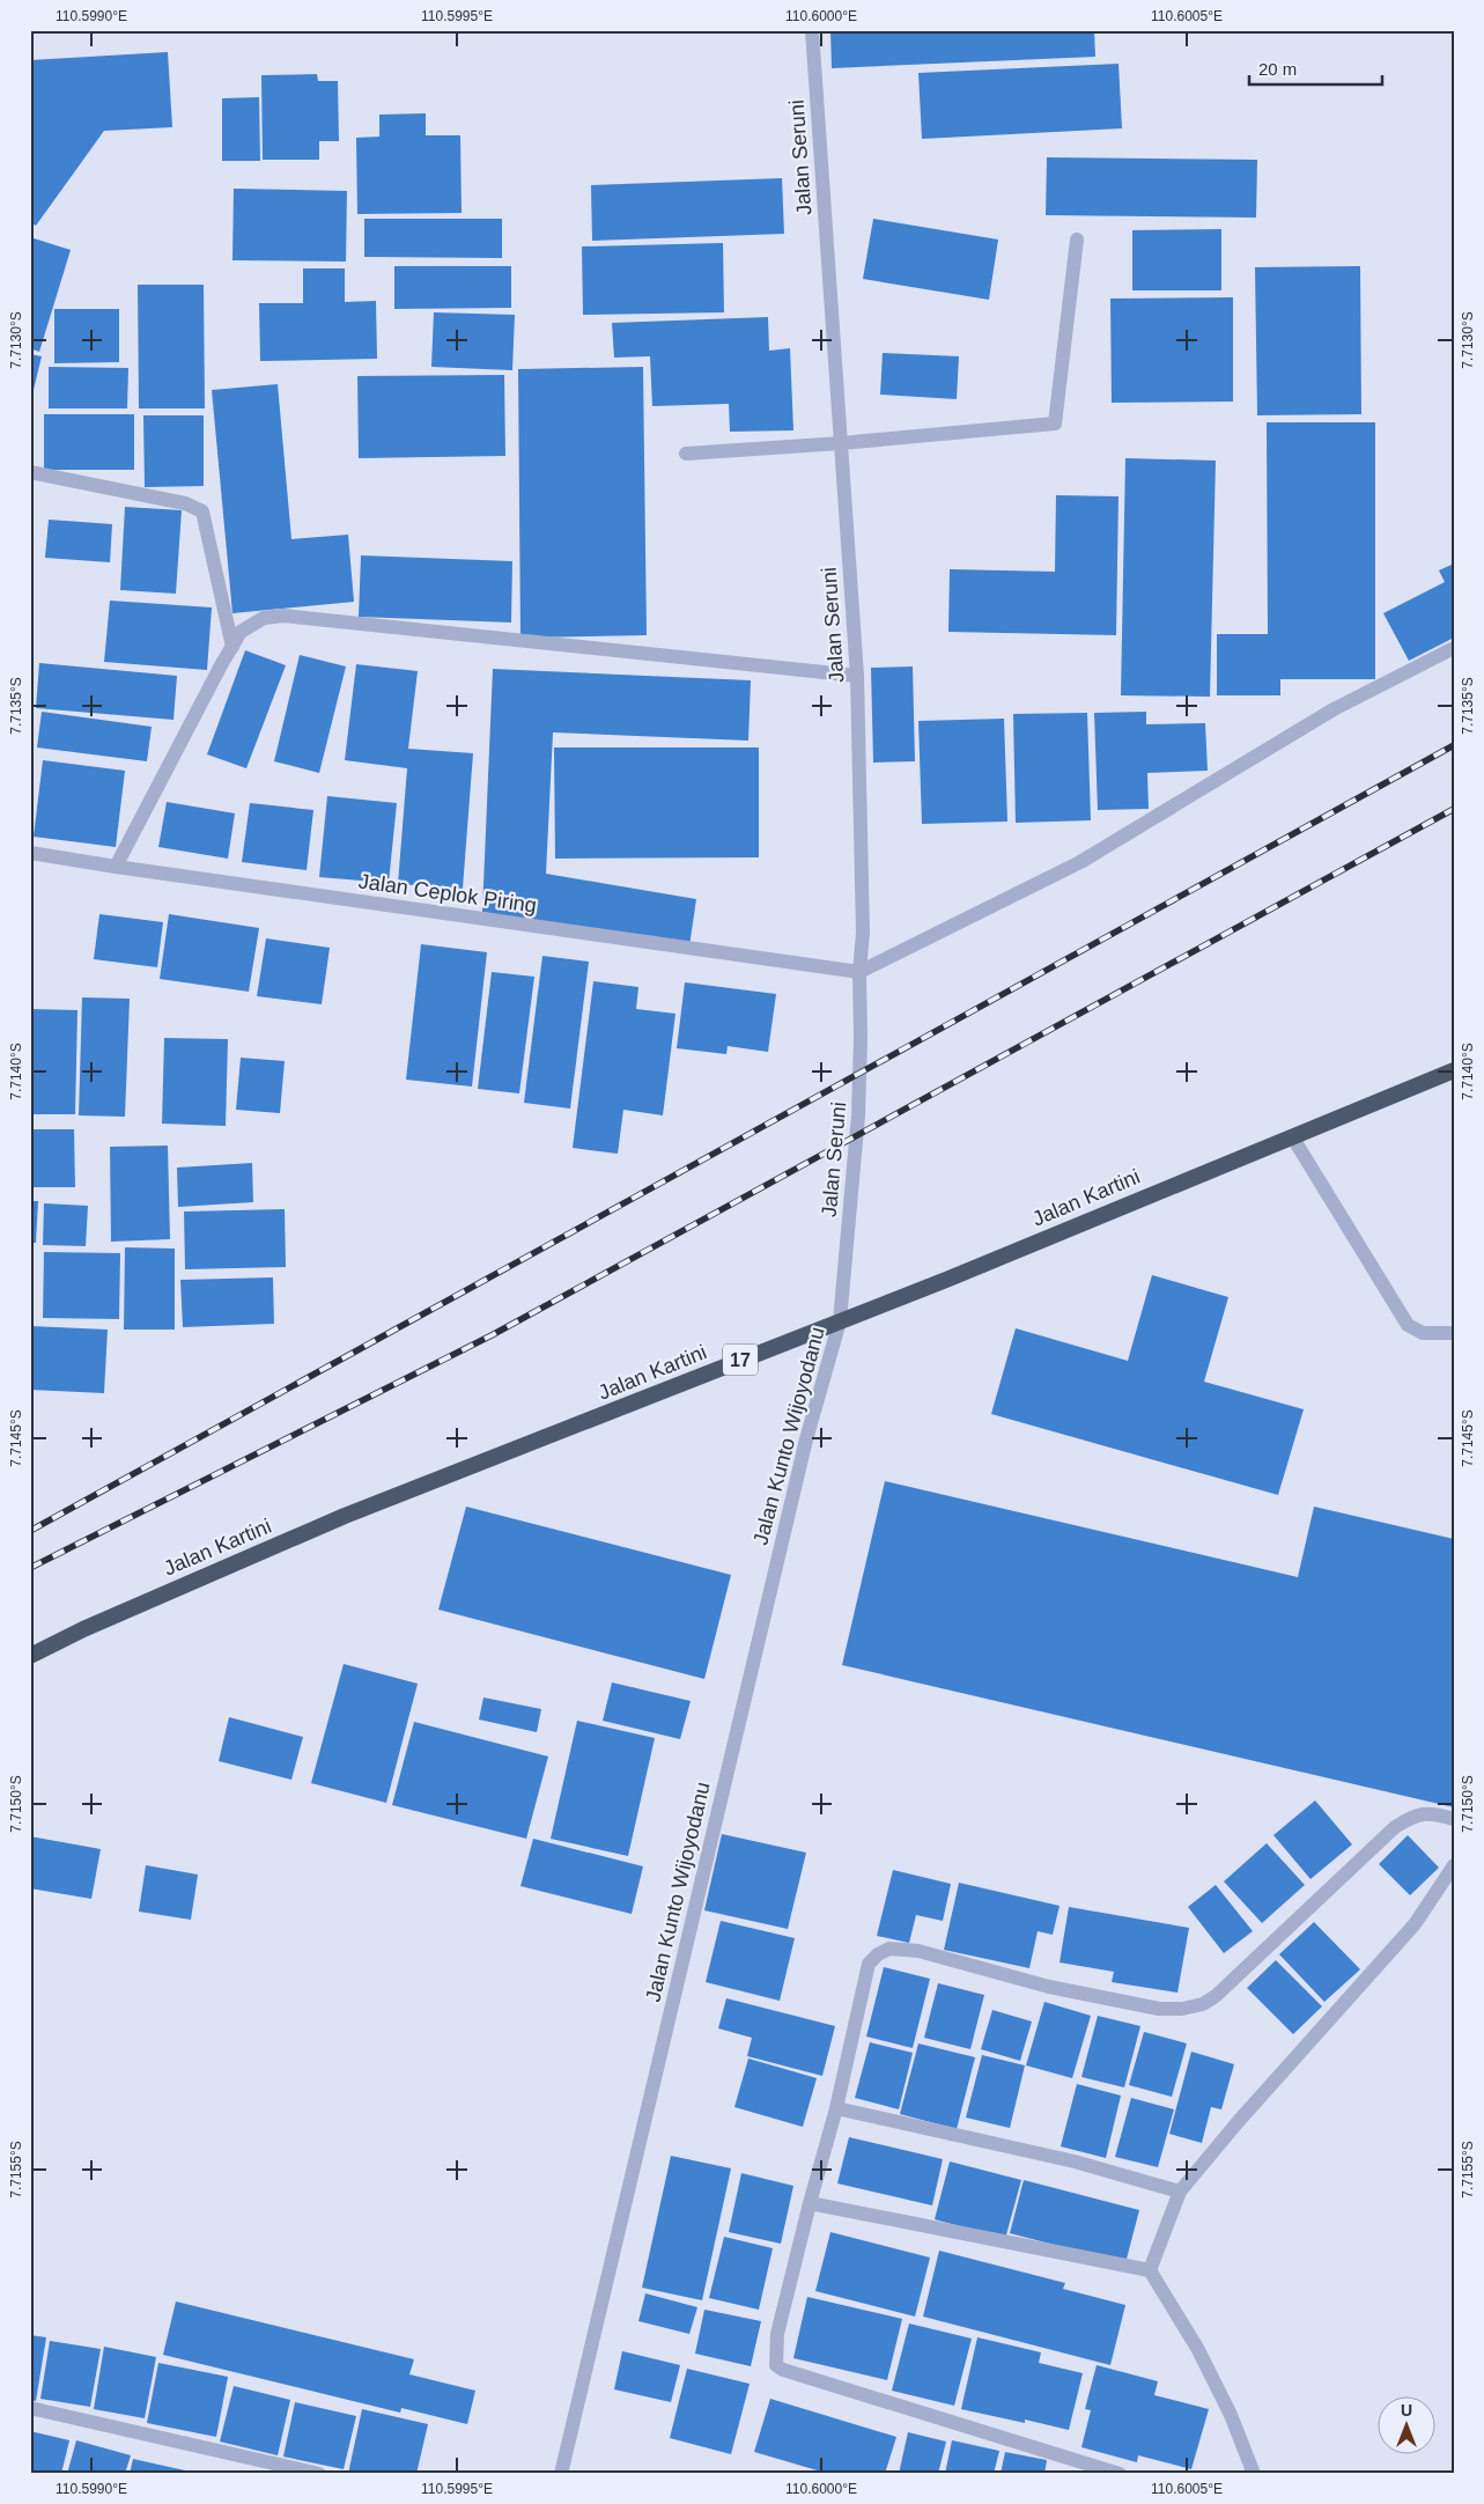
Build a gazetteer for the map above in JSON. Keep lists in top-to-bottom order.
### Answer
{
  "streets": {
    "highway": ["Jalan Kartini", "17"],
    "street": ["Jalan Seruni", "Jalan Ceplok Piring", "Jalan Kunto Wijoyodanu"]
  },
  "crossings": [
    ["Jalan Seruni", "Jalan Ceplok Piring"],
    ["Jalan Seruni", "Jalan Kartini"],
    ["Jalan Seruni", "Jalan Kunto Wijoyodanu"],
    ["Jalan Kartini", "Jalan Kunto Wijoyodanu"]
  ],
  "scale_bar": "20 m",
  "north": "top",
  "coordinates": [
    "110.5990°E",
    "110.5995°E",
    "110.6000°E",
    "110.6005°E",
    "7.7130°S",
    "7.7135°S",
    "7.7140°S",
    "7.7145°S",
    "7.7150°S",
    "7.7155°S"
  ]
}
